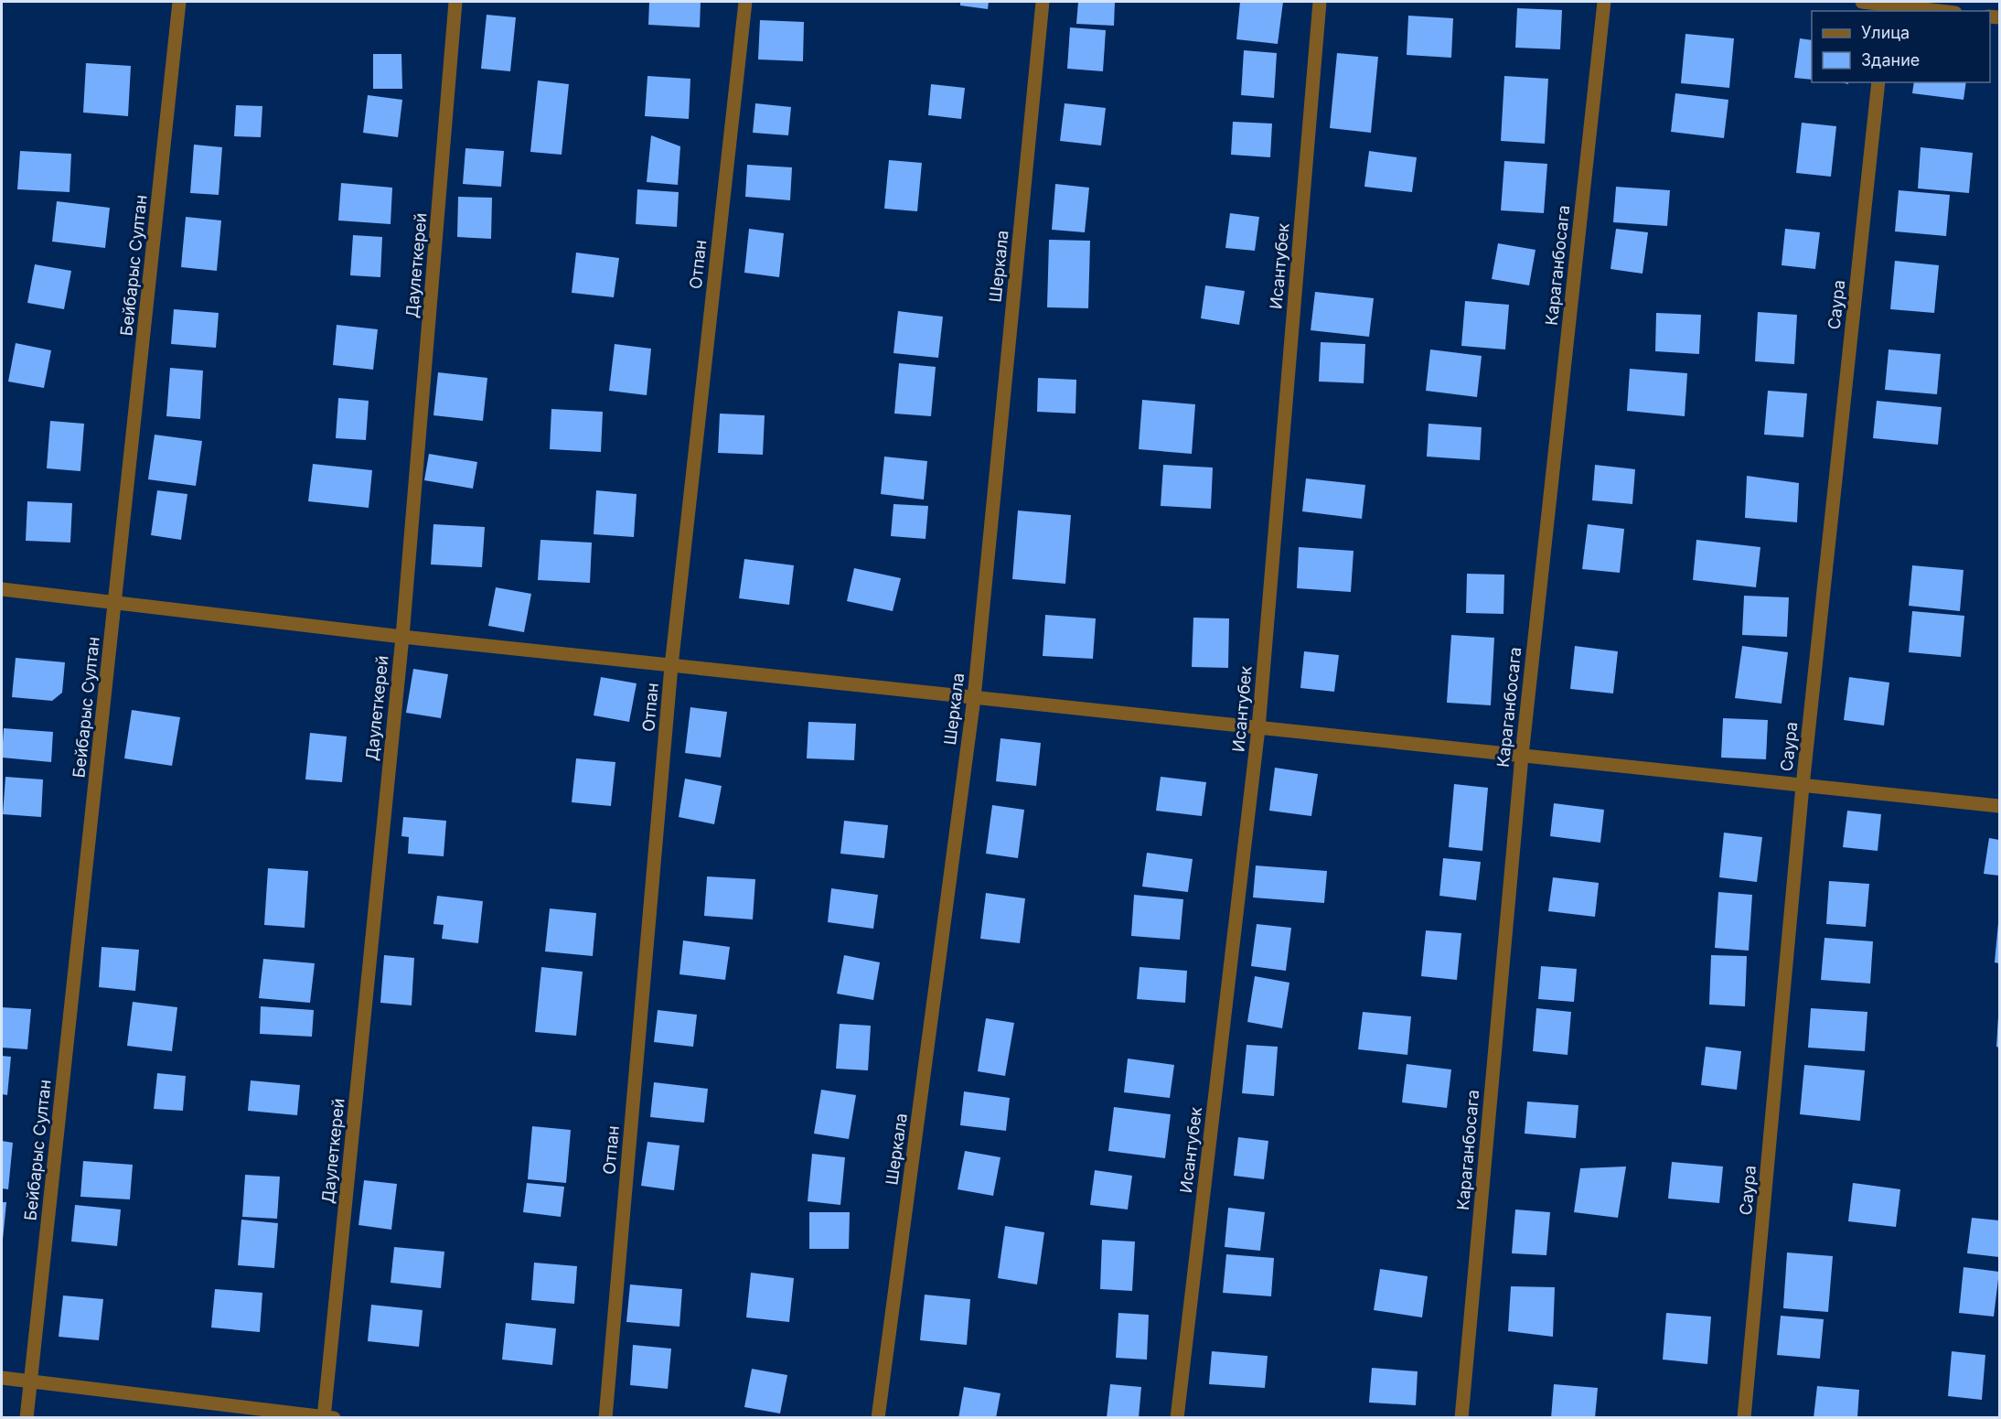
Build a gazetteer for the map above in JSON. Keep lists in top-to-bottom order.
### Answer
{
  "streets": {
    "street": [
      "Отпан",
      "Бейбарыс Султан",
      "Даулеткерей",
      "Караганбосага",
      "Шеркала",
      "Исантубек",
      "Саура"
    ]
  },
  "legend": ["Улица", "Здание"]
}
